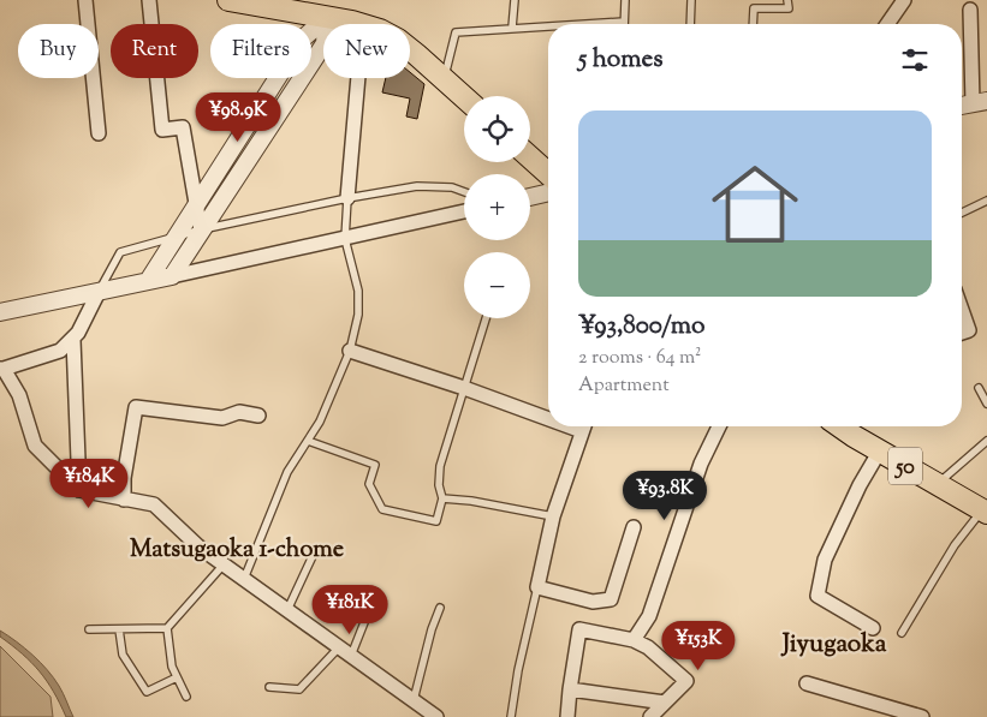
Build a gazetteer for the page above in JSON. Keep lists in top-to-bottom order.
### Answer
{
  "streets": {
    "highway": ["50"]
  },
  "districts": ["Matsugaoka 1-chome", "Jiyugaoka"],
  "page": {
    "chip": [
      "Buy",
      "Rent",
      "Filters",
      "New"
    ],
    "heading": "5 homes",
    "price": [
      "¥98.9K",
      "¥184K",
      "¥93.8K",
      "¥181K",
      "¥153K"
    ],
    "map_buttons": ["+", "−"],
    "list": [
      {
        "name": "¥93,800/mo",
        "note": "2 rooms · 64 m² · Apartment"
      }
    ]
  }
}
